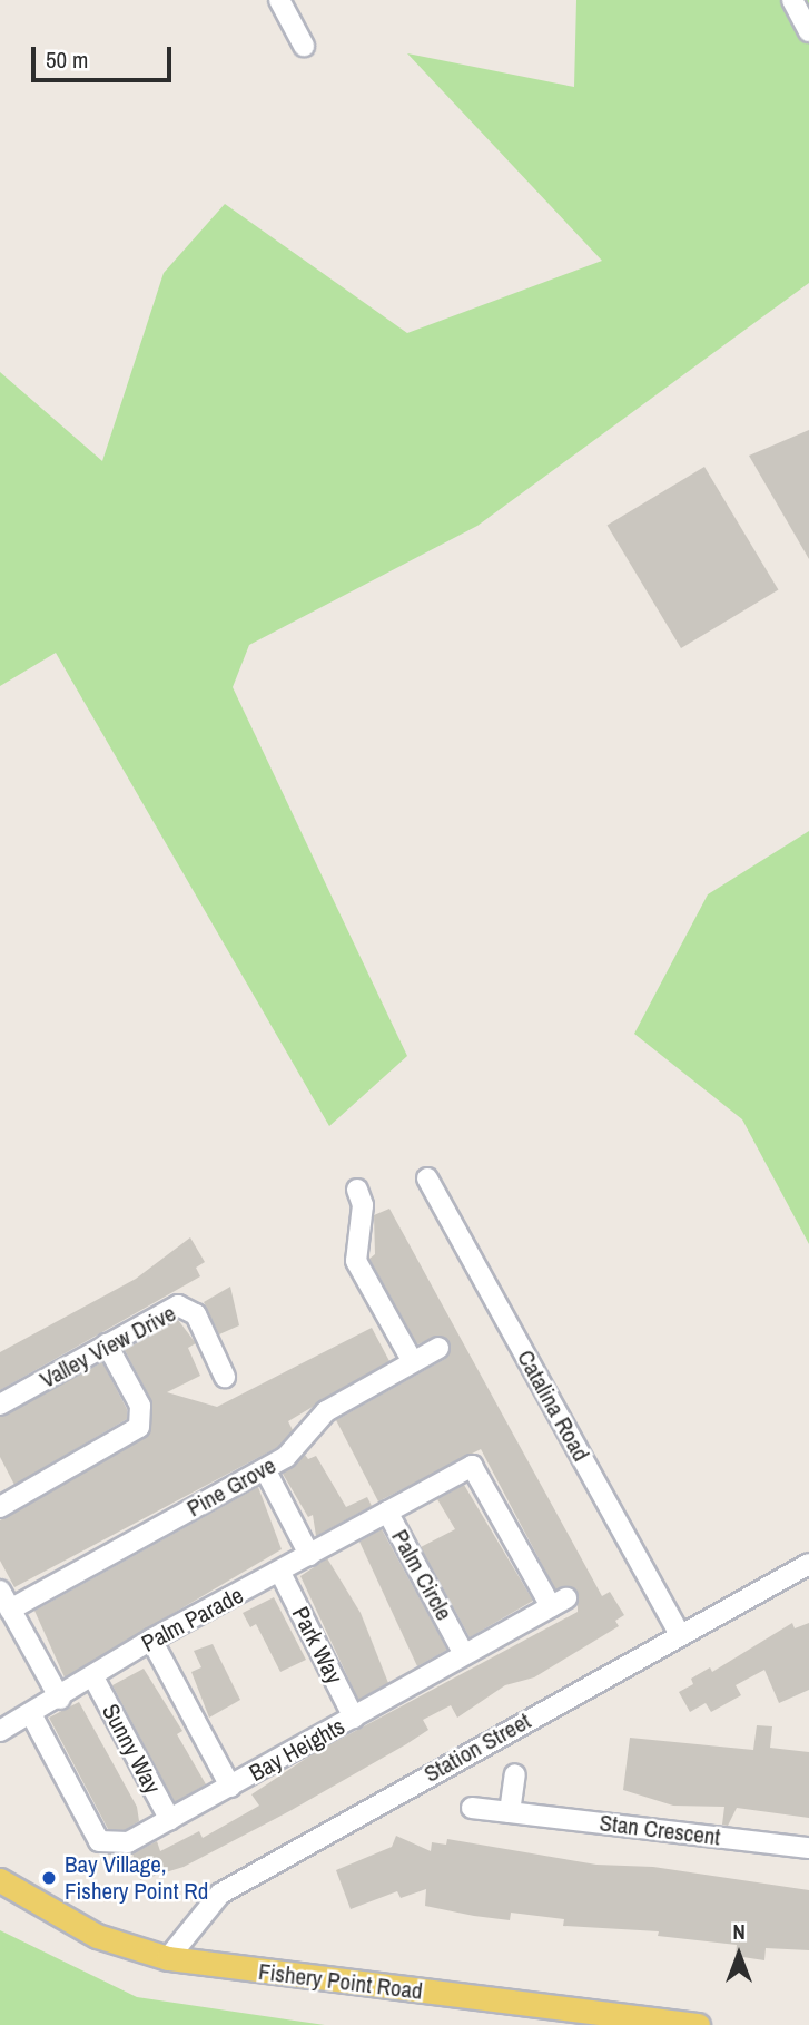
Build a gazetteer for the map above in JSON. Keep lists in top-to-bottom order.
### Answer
{
  "streets": {
    "main road": ["Fishery Point Road"],
    "street": [
      "Valley View Drive",
      "Catalina Road",
      "Pine Grove",
      "Palm Circle",
      "Palm Parade",
      "Park Way",
      "Station Street",
      "Sunny Way",
      "Bay Heights",
      "Stan Crescent"
    ]
  },
  "crossings": [
    ["Catalina Road", "Station Street"],
    ["Palm Circle", "Palm Parade"],
    ["Palm Circle", "Bay Heights"],
    ["Palm Parade", "Park Way"],
    ["Palm Parade", "Sunny Way"],
    ["Palm Parade", "Bay Heights"],
    ["Park Way", "Bay Heights"],
    ["Station Street", "Fishery Point Road"],
    ["Sunny Way", "Bay Heights"]
  ],
  "places": ["Bay Village, Fishery Point Rd"],
  "scale_bar": "50 m",
  "north": "top"
}
